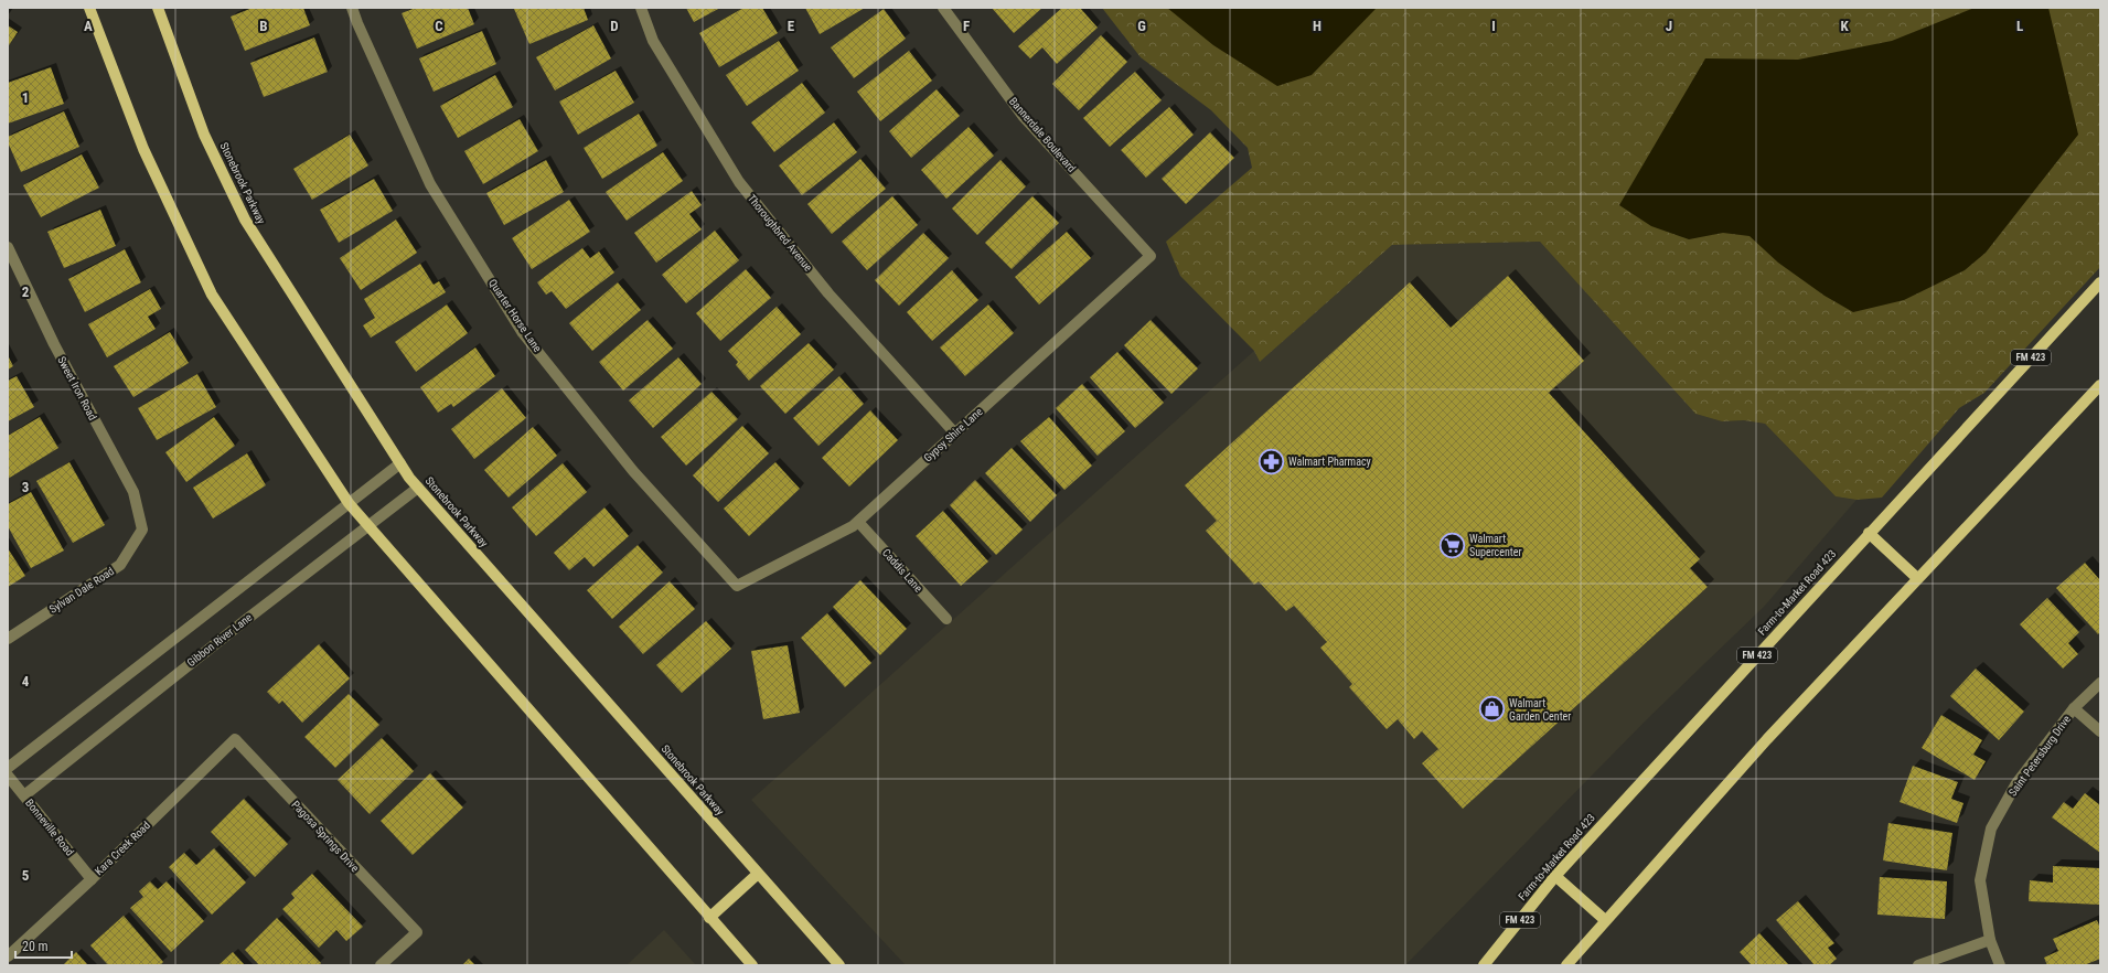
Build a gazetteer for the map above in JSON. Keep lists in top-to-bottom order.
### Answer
{
  "streets": {
    "main road": ["Stonebrook Parkway", "FM 423", "Farm-to-Market Road 423"],
    "street": [
      "Bannerdale Boulevard",
      "Thoroughbred Avenue",
      "Quarter Horse Lane",
      "Sweet Iron Road",
      "Gypsy Shire Lane",
      "Caddis Lane",
      "Sylvan Dale Road",
      "Gibbon River Lane",
      "Saint Petersburg Drive",
      "Bonneville Road",
      "Pagosa Springs Drive",
      "Kara Creek Road"
    ]
  },
  "crossings": [
    ["Bannerdale Boulevard", "Gypsy Shire Lane"],
    ["Stonebrook Parkway", "Gibbon River Lane"],
    ["Thoroughbred Avenue", "Gypsy Shire Lane"],
    ["Quarter Horse Lane", "Gypsy Shire Lane"],
    ["Sweet Iron Road", "Sylvan Dale Road"],
    ["Gypsy Shire Lane", "Caddis Lane"],
    ["Gibbon River Lane", "Bonneville Road"],
    ["Bonneville Road", "Kara Creek Road"],
    ["Pagosa Springs Drive", "Kara Creek Road"]
  ],
  "places": {
    "pharmacy": ["Walmart Pharmacy"],
    "supermarket": ["Walmart Supercenter"],
    "shop": ["Walmart Garden Center"]
  },
  "scale_bar": "20 m",
  "grid": {
    "columns": [
      "A",
      "B",
      "C",
      "D",
      "E",
      "F",
      "G",
      "H",
      "I",
      "J",
      "K",
      "L"
    ],
    "rows": [
      "1",
      "2",
      "3",
      "4",
      "5"
    ]
  }
}
